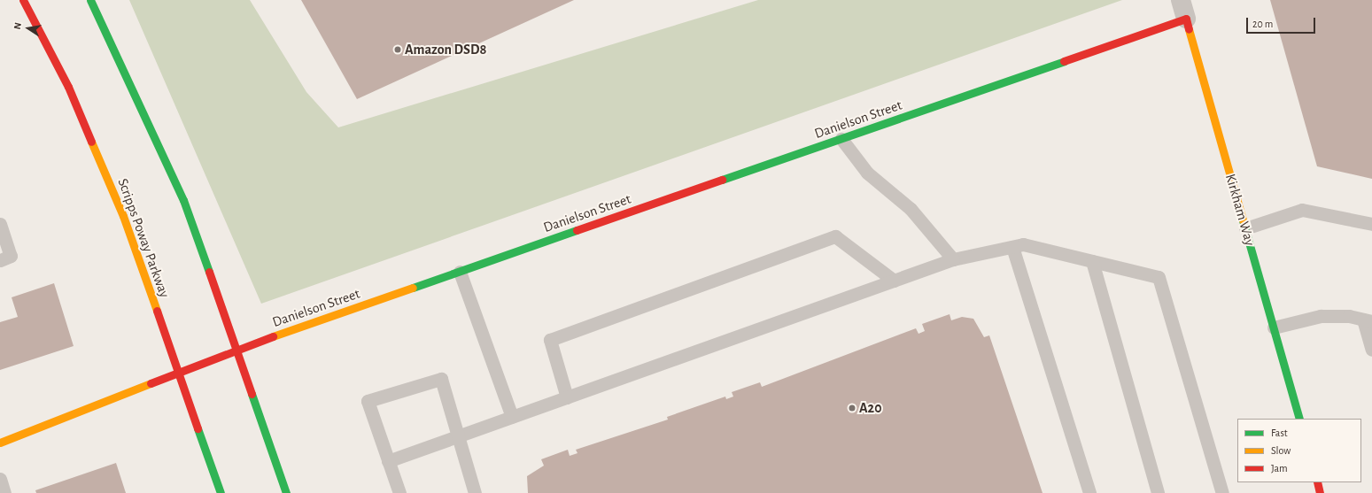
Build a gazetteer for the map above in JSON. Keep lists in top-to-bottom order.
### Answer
{
  "streets": {
    "main road": ["Danielson Street", "Kirkham Way", "Scripps Poway Parkway"]
  },
  "crossings": [
    ["Danielson Street", "Kirkham Way"],
    ["Danielson Street", "Scripps Poway Parkway"]
  ],
  "places": ["Amazon DSD8", "A20"],
  "legend": ["Fast", "Slow", "Jam"],
  "scale_bar": "20 m",
  "north": "left"
}
